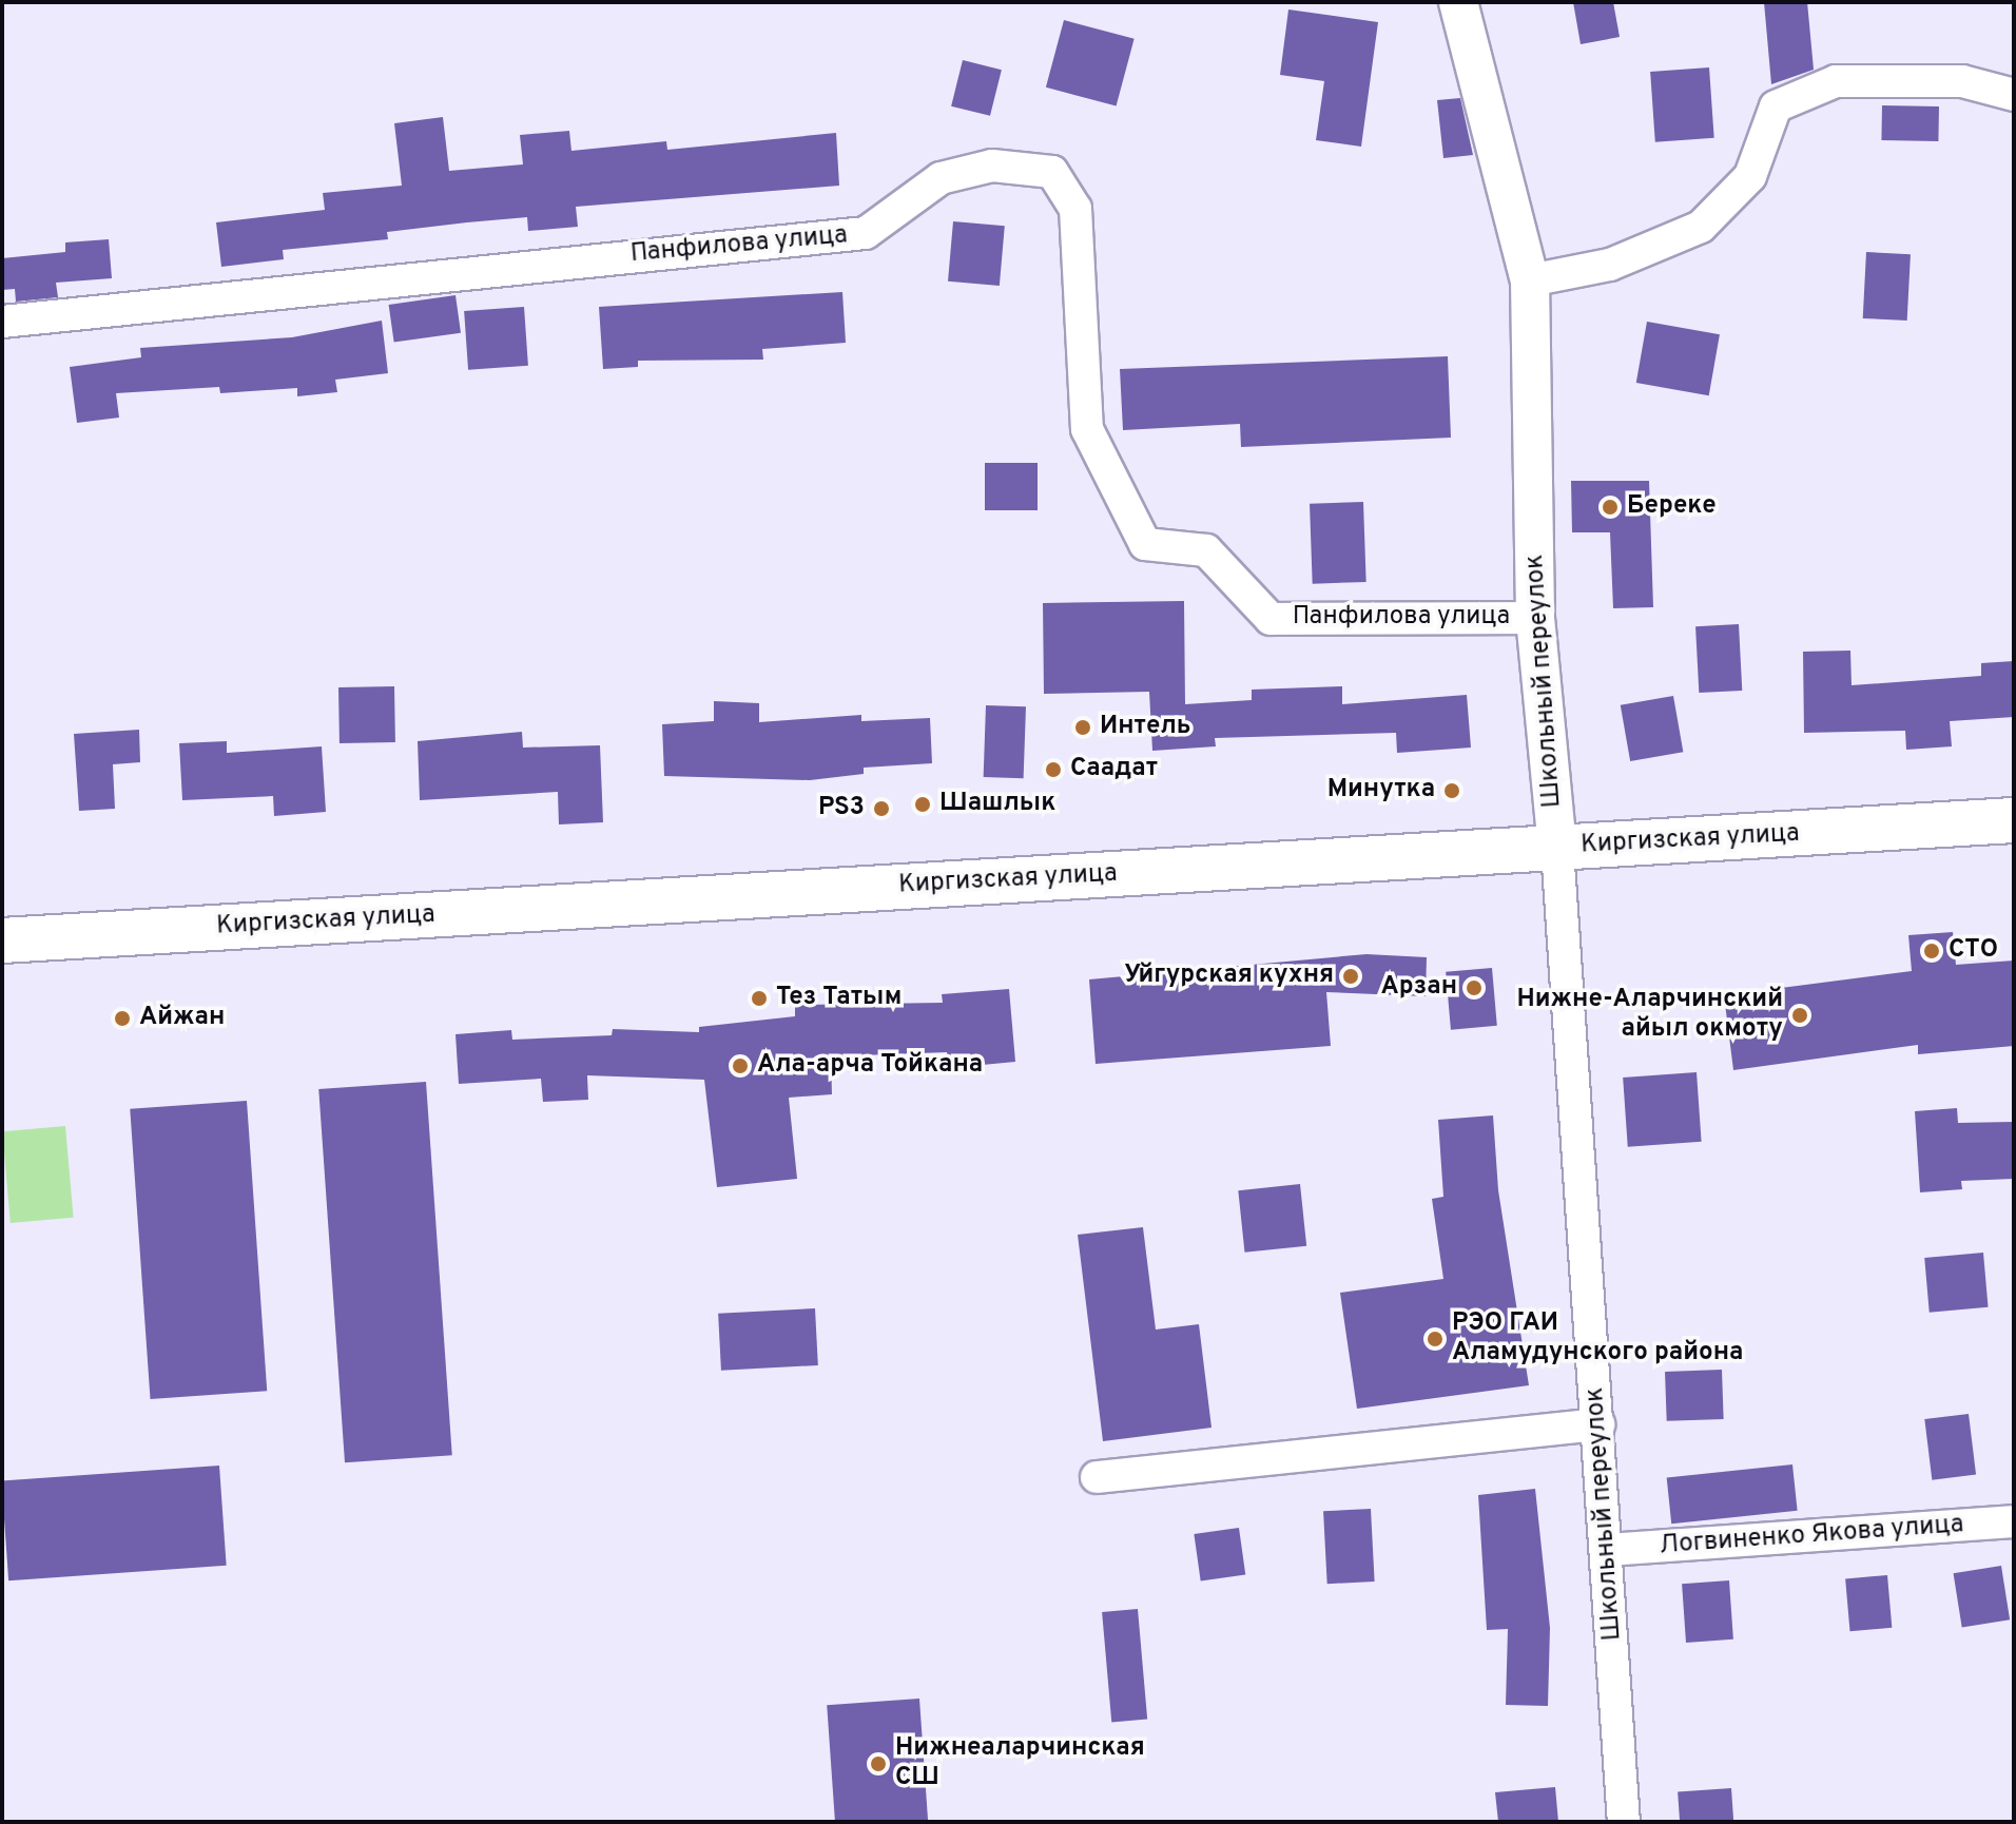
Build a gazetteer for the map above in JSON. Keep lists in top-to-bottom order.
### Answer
{
  "streets": {
    "main road": ["Киргизская улица"],
    "street": ["Панфилова улица", "Школьный переулок", "Логвиненко Якова улица"]
  },
  "crossings": [
    ["Панфилова улица", "Школьный переулок"],
    ["Школьный переулок", "Киргизская улица"],
    ["Школьный переулок", "Логвиненко Якова улица"]
  ],
  "places": [
    "Береке",
    "Интель",
    "Саадат",
    "Минутка",
    "Шашлык",
    "PS3",
    "СТО",
    "Уйгурская кухня",
    "Арзан",
    "Тез Татым",
    "Нижне-Аларчинский айыл окмоту",
    "Айжан",
    "Ала-арча Тойкана",
    "РЭО ГАИ Аламудунского района",
    "Нижнеаларчинская СШ"
  ]
}
